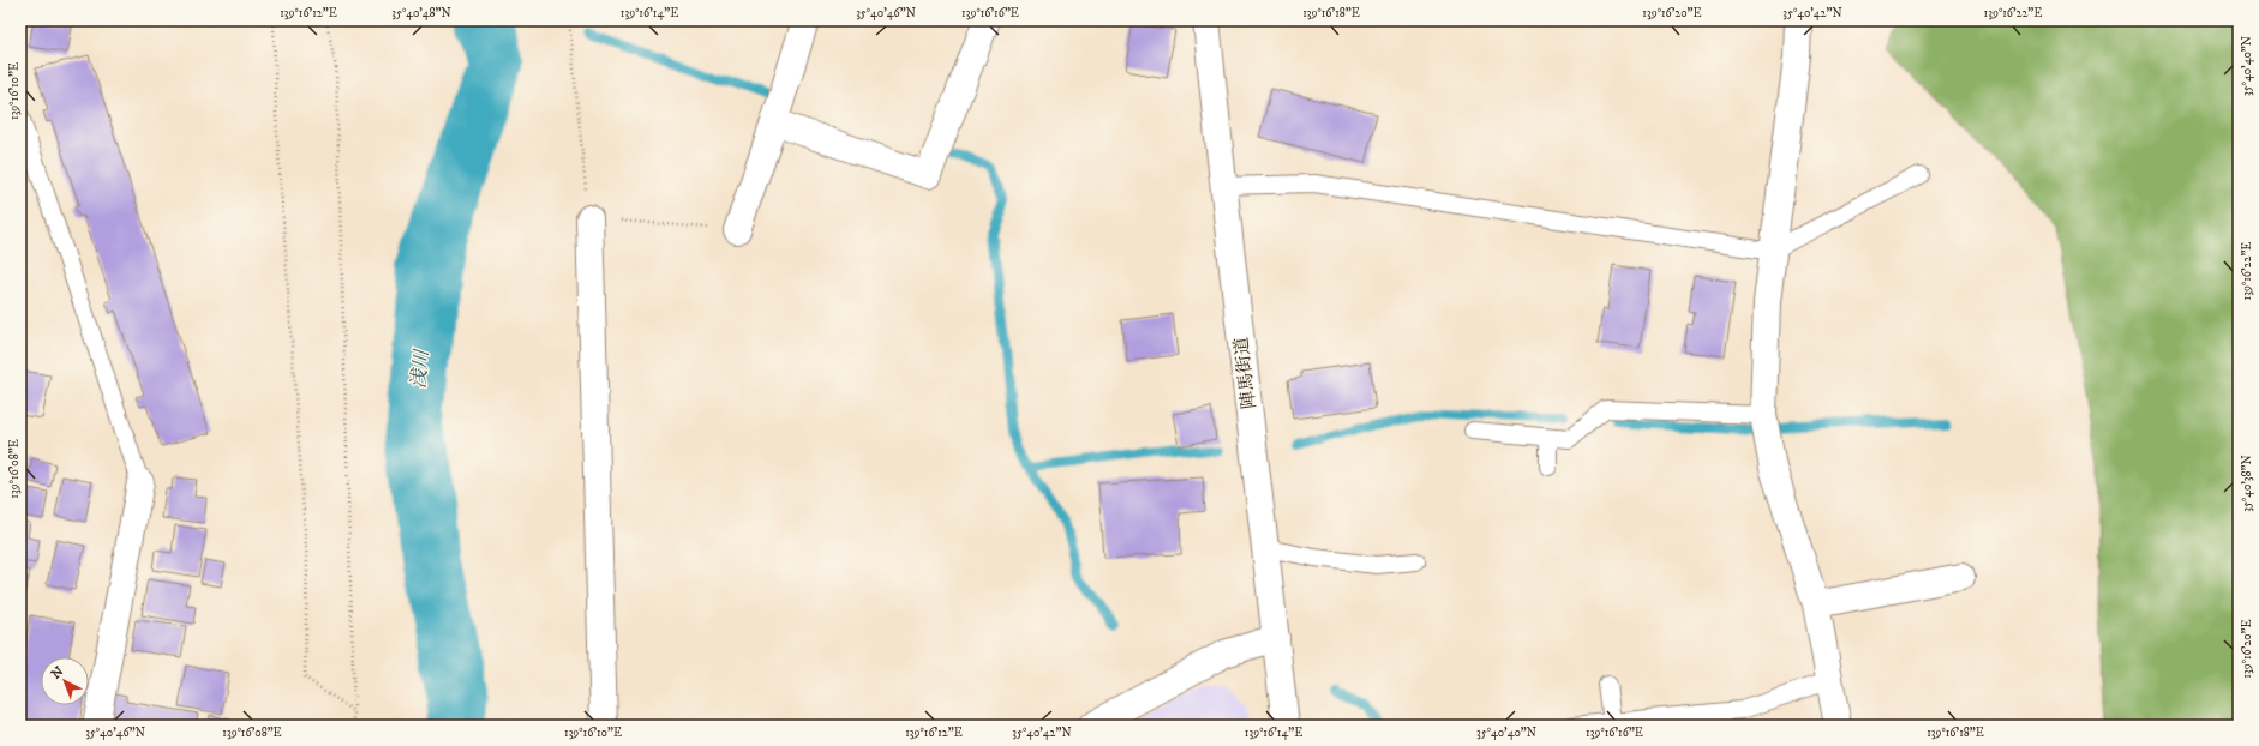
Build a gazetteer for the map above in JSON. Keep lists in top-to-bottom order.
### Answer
{
  "streets": {
    "street": ["陣馬街道"]
  },
  "water": ["浅川"],
  "north": "top left",
  "coordinates": [
    "139°16'12\"E",
    "35°40'48\"N",
    "139°16'14\"E",
    "35°40'46\"N",
    "139°16'16\"E",
    "139°16'18\"E",
    "139°16'20\"E",
    "35°40'42\"N",
    "139°16'22\"E",
    "35°40'40\"N",
    "139°16'10\"E",
    "139°16'08\"E",
    "35°40'38\"N"
  ]
}
